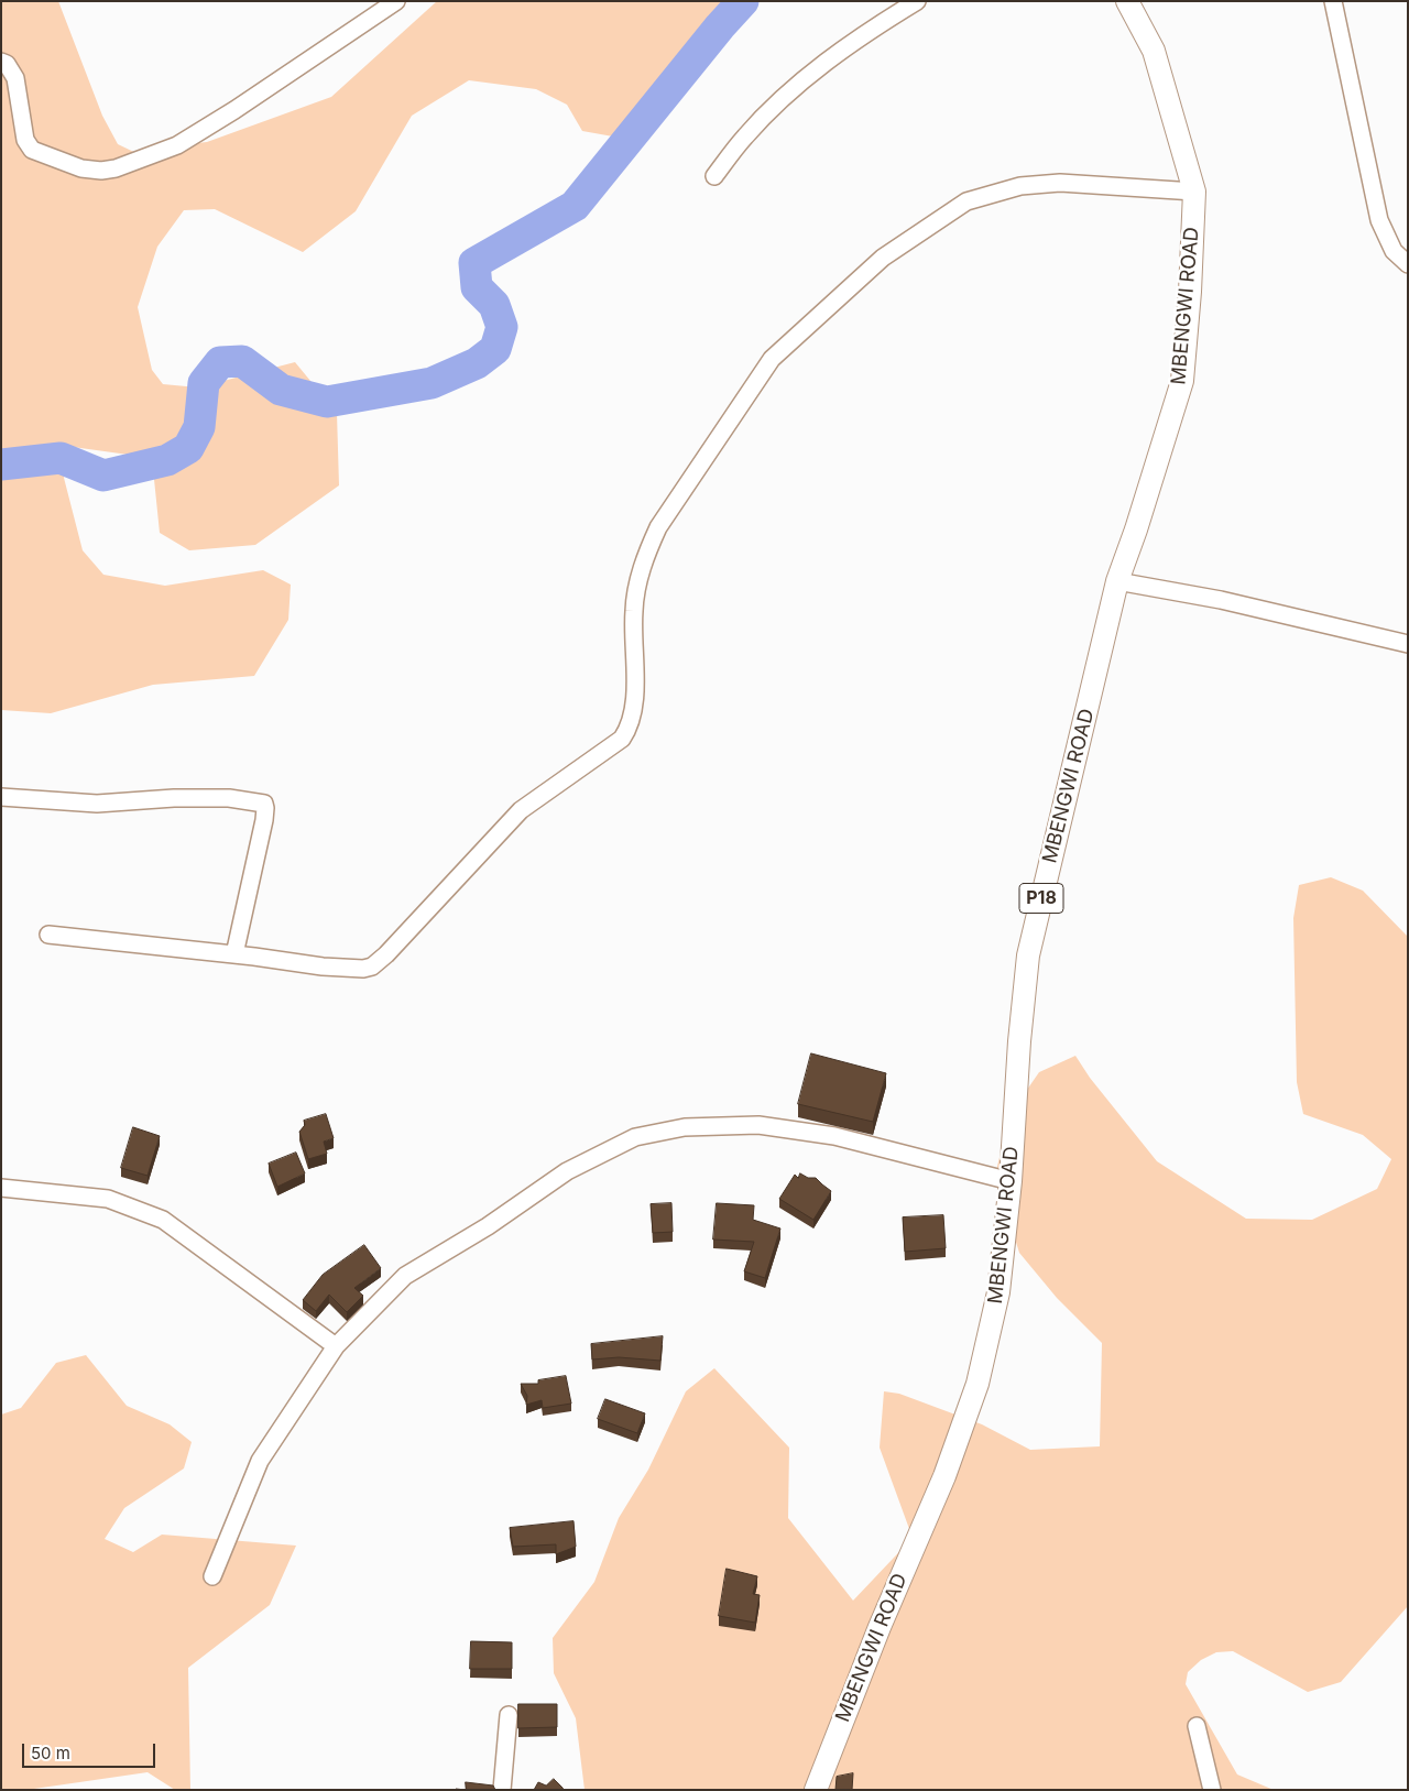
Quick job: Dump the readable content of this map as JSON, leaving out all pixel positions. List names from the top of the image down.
{
  "streets": {
    "main road": ["MBENGWI ROAD", "P18"]
  },
  "scale_bar": "50 m"
}
